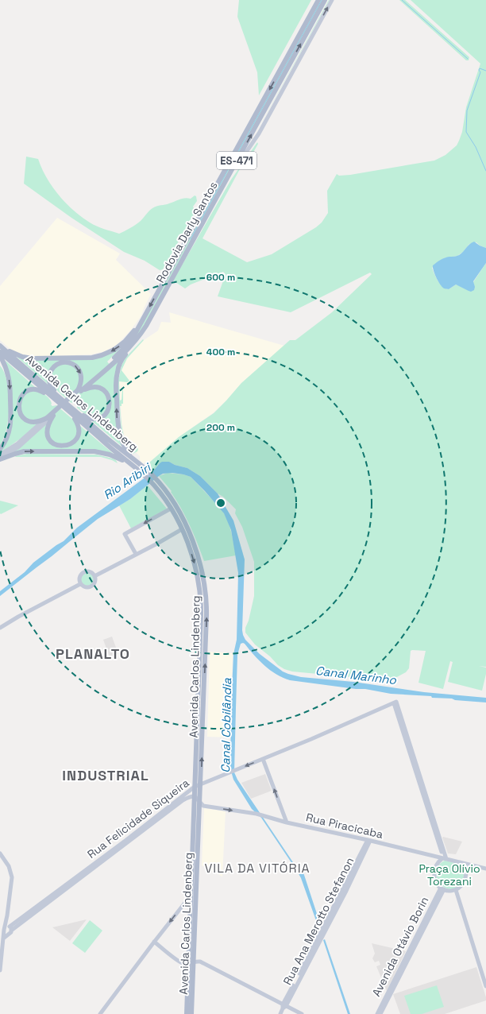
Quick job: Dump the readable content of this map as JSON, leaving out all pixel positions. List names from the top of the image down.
{
  "streets": {
    "main road": ["ES-471", "Rodovia Darly Santos", "Avenida Carlos Lindenberg"],
    "street": [
      "Rua Felicidade Siqueira",
      "Rua Piracicaba",
      "Rua Ana Merotto Stefanon",
      "Avenida Otávio Borin"
    ]
  },
  "crossings": [
    ["ES-471", "Rodovia Darly Santos"],
    ["Avenida Carlos Lindenberg", "Rua Felicidade Siqueira"],
    ["Avenida Carlos Lindenberg", "Rua Piracicaba"],
    ["Rua Felicidade Siqueira", "Rua Piracicaba"],
    ["Rua Felicidade Siqueira", "Avenida Otávio Borin"],
    ["Rua Piracicaba", "Rua Ana Merotto Stefanon"],
    ["Rua Piracicaba", "Avenida Otávio Borin"]
  ],
  "districts": ["PLANALTO", "INDUSTRIAL", "VILA DA VITÓRIA"],
  "water": ["Rio Aribiri", "Canal Marinho", "Canal Cobilândia"],
  "parks": ["Praça Olívio Torezani"],
  "rings": ["600 m", "400 m", "200 m"]
}
